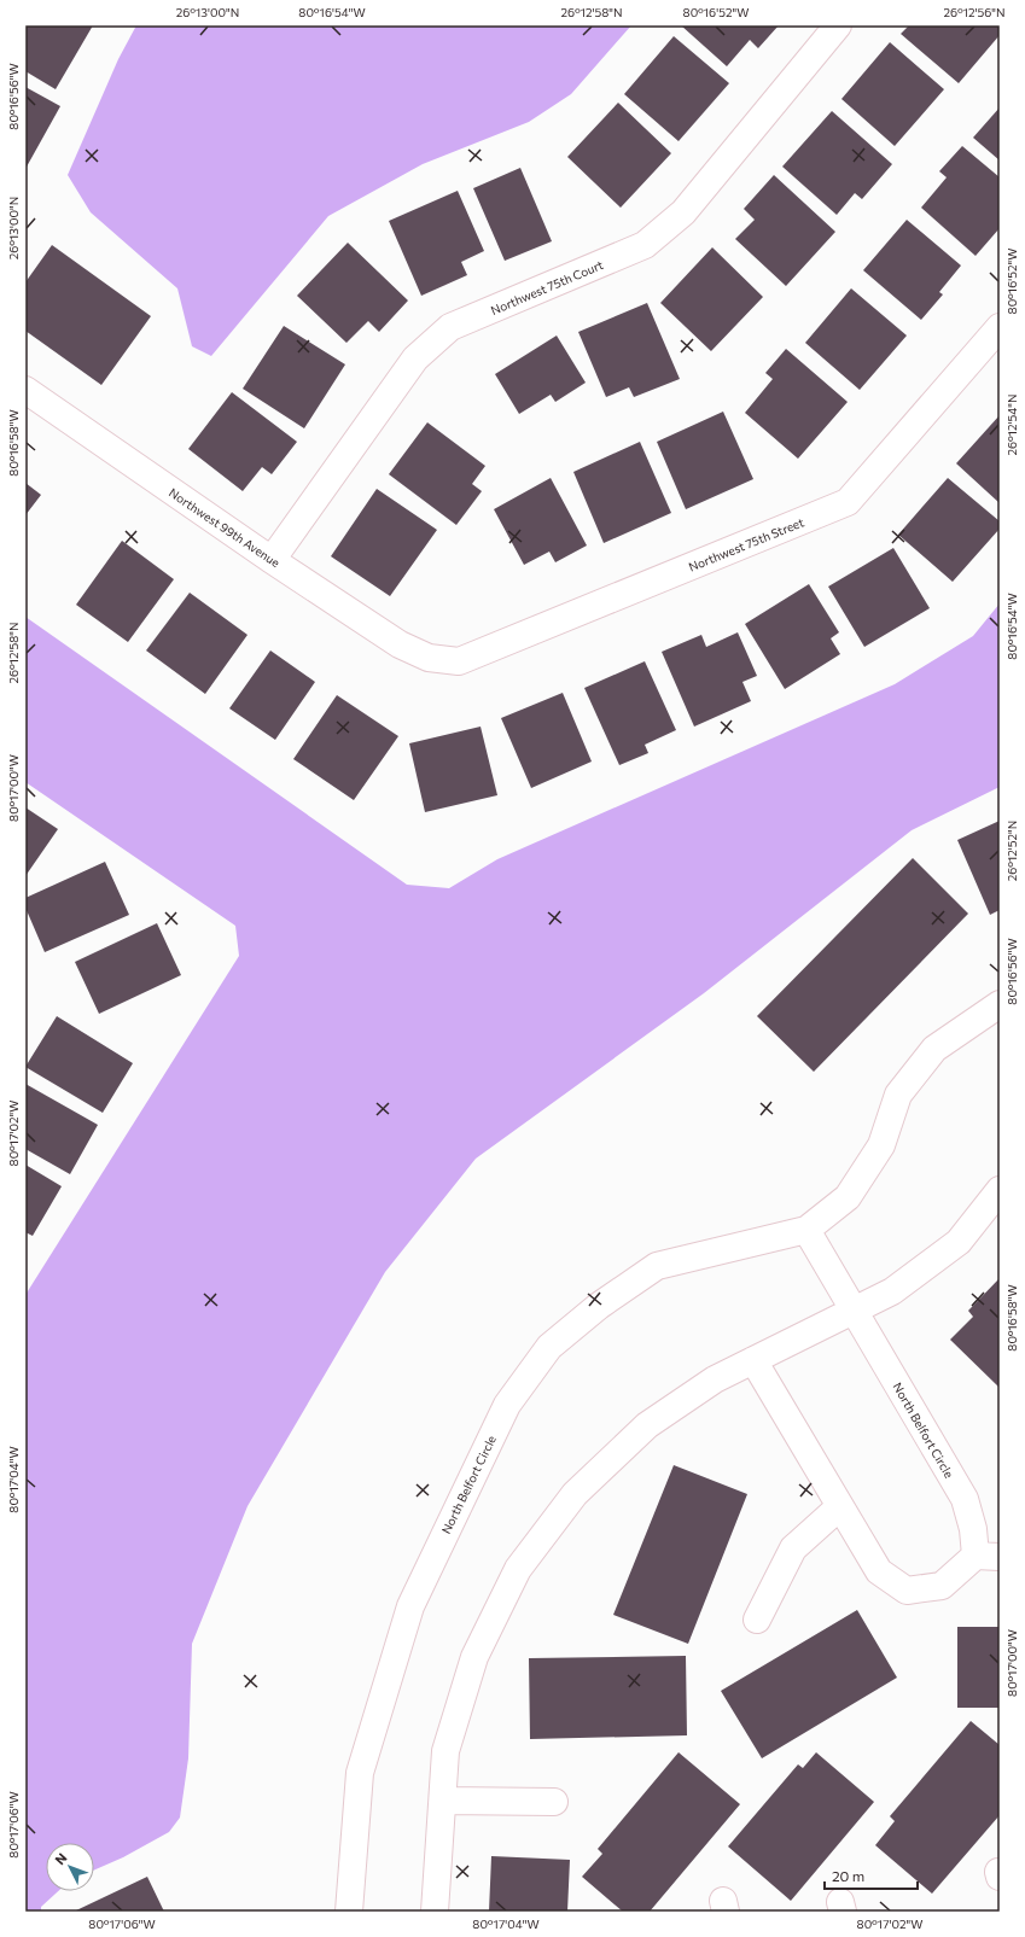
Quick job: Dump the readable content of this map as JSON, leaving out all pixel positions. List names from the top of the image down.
{
  "streets": {
    "street": [
      "Northwest 75th Court",
      "Northwest 99th Avenue",
      "Northwest 75th Street",
      "North Belfort Circle"
    ]
  },
  "crossings": [
    ["Northwest 75th Court", "Northwest 99th Avenue"],
    ["Northwest 99th Avenue", "Northwest 75th Street"]
  ],
  "scale_bar": "20 m",
  "north": "top left",
  "coordinates": [
    "26°13'00\"N",
    "80°16'54\"W",
    "26°12'58\"N",
    "80°16'52\"W",
    "26°12'56\"N",
    "80°16'56\"W",
    "26°12'54\"N",
    "80°16'58\"W",
    "80°17'00\"W",
    "26°12'52\"N",
    "80°17'02\"W",
    "80°17'04\"W",
    "80°17'06\"W"
  ]
}
